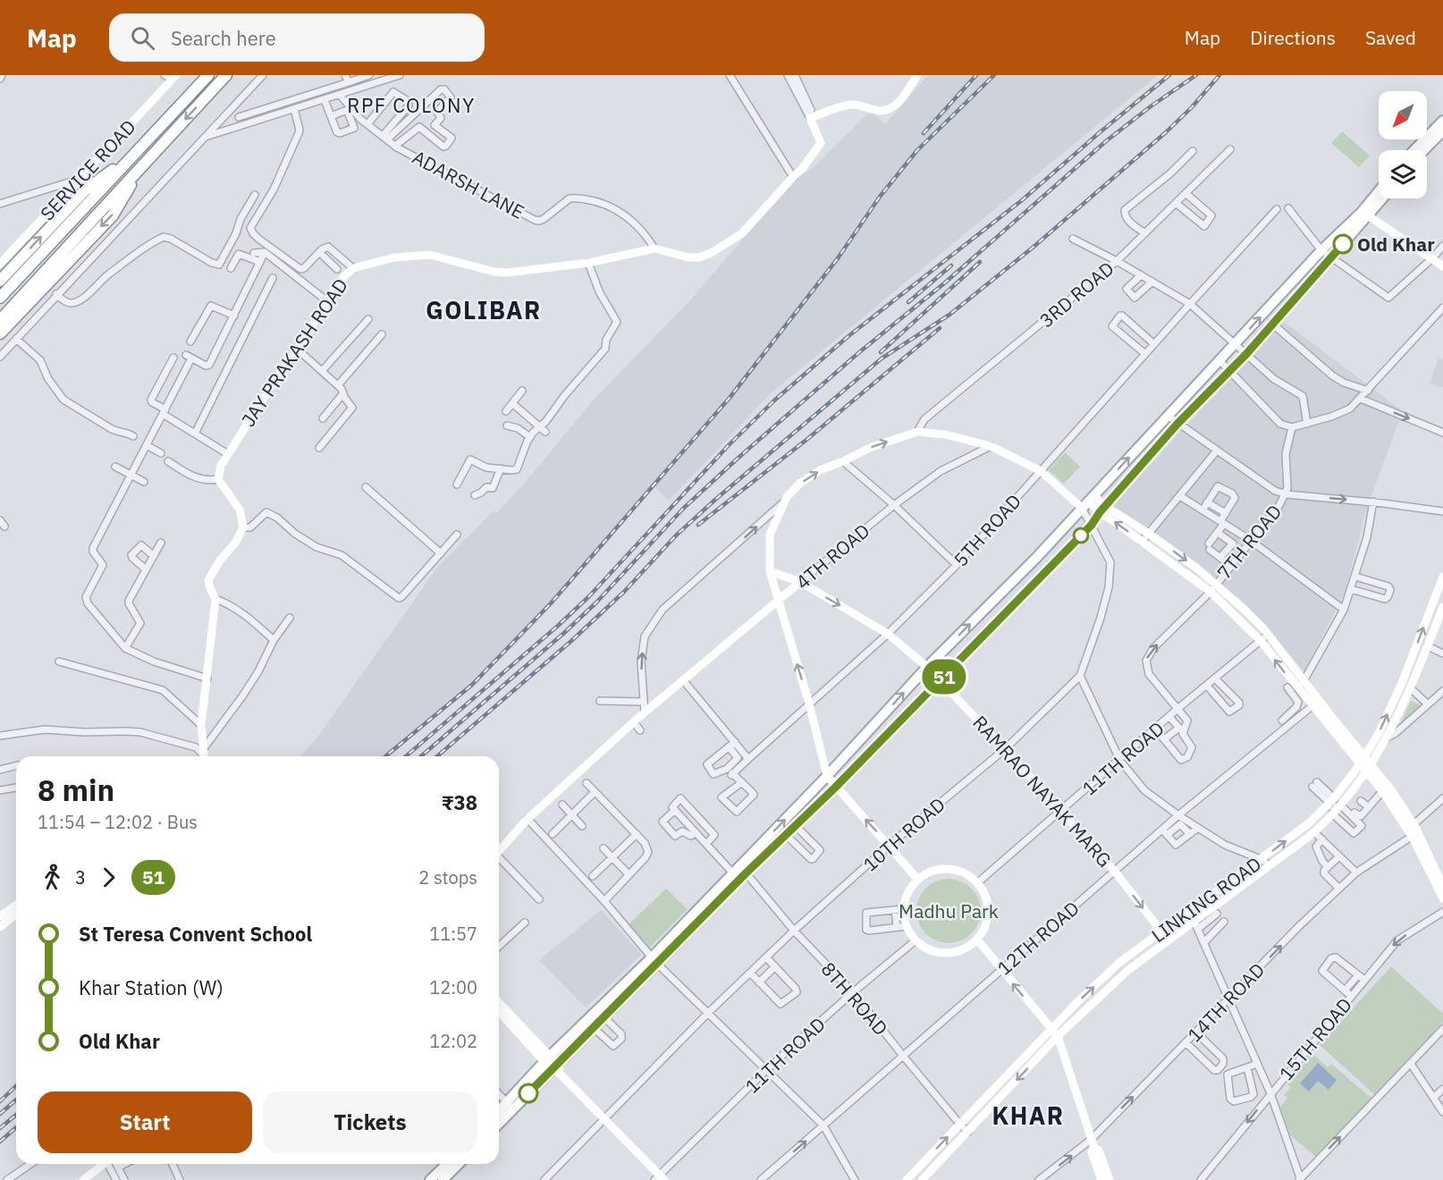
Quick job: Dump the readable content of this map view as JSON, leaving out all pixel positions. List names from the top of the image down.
{
  "streets": {
    "street": [
      "SERVICE ROAD",
      "ADARSH LANE",
      "3RD ROAD",
      "JAY PRAKASH ROAD",
      "5TH ROAD",
      "7TH ROAD",
      "4TH ROAD",
      "11TH ROAD",
      "RAMRAO NAYAK MARG",
      "10TH ROAD",
      "LINKING ROAD",
      "12TH ROAD",
      "8TH ROAD",
      "14TH ROAD",
      "15TH ROAD"
    ]
  },
  "crossings": [
    ["ADARSH LANE", "JAY PRAKASH ROAD"],
    ["5TH ROAD", "RAMRAO NAYAK MARG"],
    ["7TH ROAD", "11TH ROAD"],
    ["4TH ROAD", "RAMRAO NAYAK MARG"],
    ["11TH ROAD", "RAMRAO NAYAK MARG"],
    ["11TH ROAD", "8TH ROAD"],
    ["RAMRAO NAYAK MARG", "10TH ROAD"],
    ["RAMRAO NAYAK MARG", "LINKING ROAD"],
    ["RAMRAO NAYAK MARG", "12TH ROAD"],
    ["10TH ROAD", "8TH ROAD"],
    ["LINKING ROAD", "8TH ROAD"],
    ["12TH ROAD", "8TH ROAD"]
  ],
  "one_way": ["7TH ROAD", "14TH ROAD", "15TH ROAD"],
  "districts": ["RPF COLONY", "GOLIBAR", "KHAR"],
  "parks": ["Madhu Park"],
  "places": ["Old Khar"],
  "lines": ["bus line 51"],
  "north": "bottom left",
  "page": {
    "header": "Map",
    "search": "Search here",
    "nav": ["Map", "Directions", "Saved"],
    "on_map": "51",
    "heading": ["8 min", "11:54 – 12:02 · Bus", "₹38"],
    "legs": ["3", "51", "2 stops"],
    "list": [
      {
        "name": "St Teresa Convent School",
        "value": "11:57"
      },
      {
        "name": "Khar Station (W)",
        "value": "12:00"
      },
      {
        "name": "Old Khar",
        "value": "12:02"
      }
    ],
    "buttons": ["Start", "Tickets"]
  }
}
